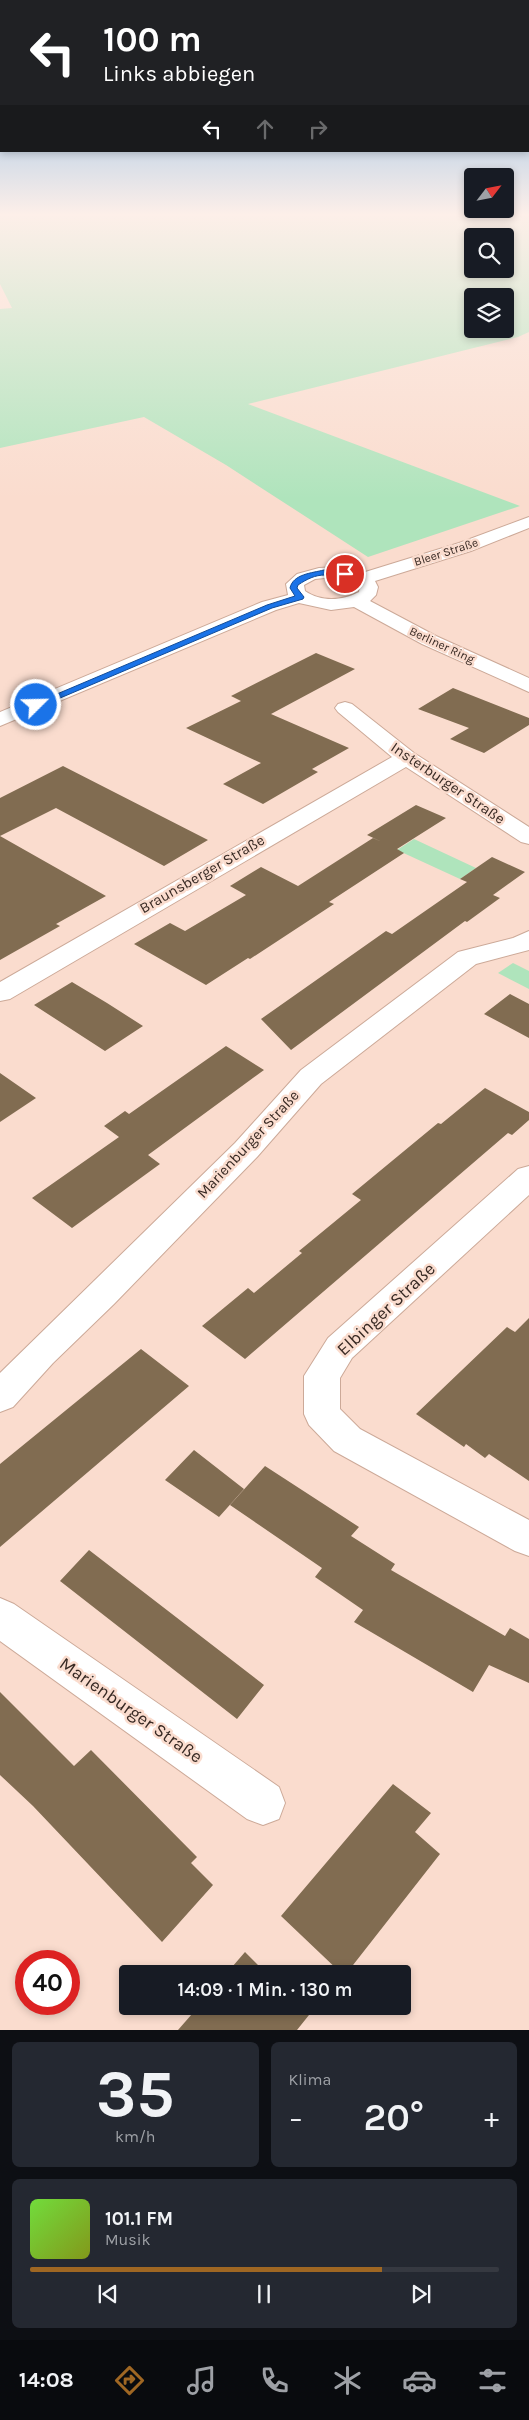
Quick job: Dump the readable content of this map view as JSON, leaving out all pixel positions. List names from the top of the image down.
{
  "streets": {
    "street": [
      "Bleer Straße",
      "Berliner Ring",
      "Insterburger Straße",
      "Braunsberger Straße",
      "Marienburger Straße",
      "Elbinger Straße"
    ]
  },
  "crossings": [
    ["Insterburger Straße", "Braunsberger Straße"]
  ],
  "north": "top right",
  "page": {
    "turn": ["100 m", "Links abbiegen"],
    "limit": "40",
    "trip": "14:09 · 1 Min. · 130 m",
    "tile": [
      ["35", "km/h"],
      "Klima"
    ],
    "heat": ["−", "20°", "+"],
    "song": ["101.1 FM", "Musik"],
    "tabs": "14:08"
  }
}
